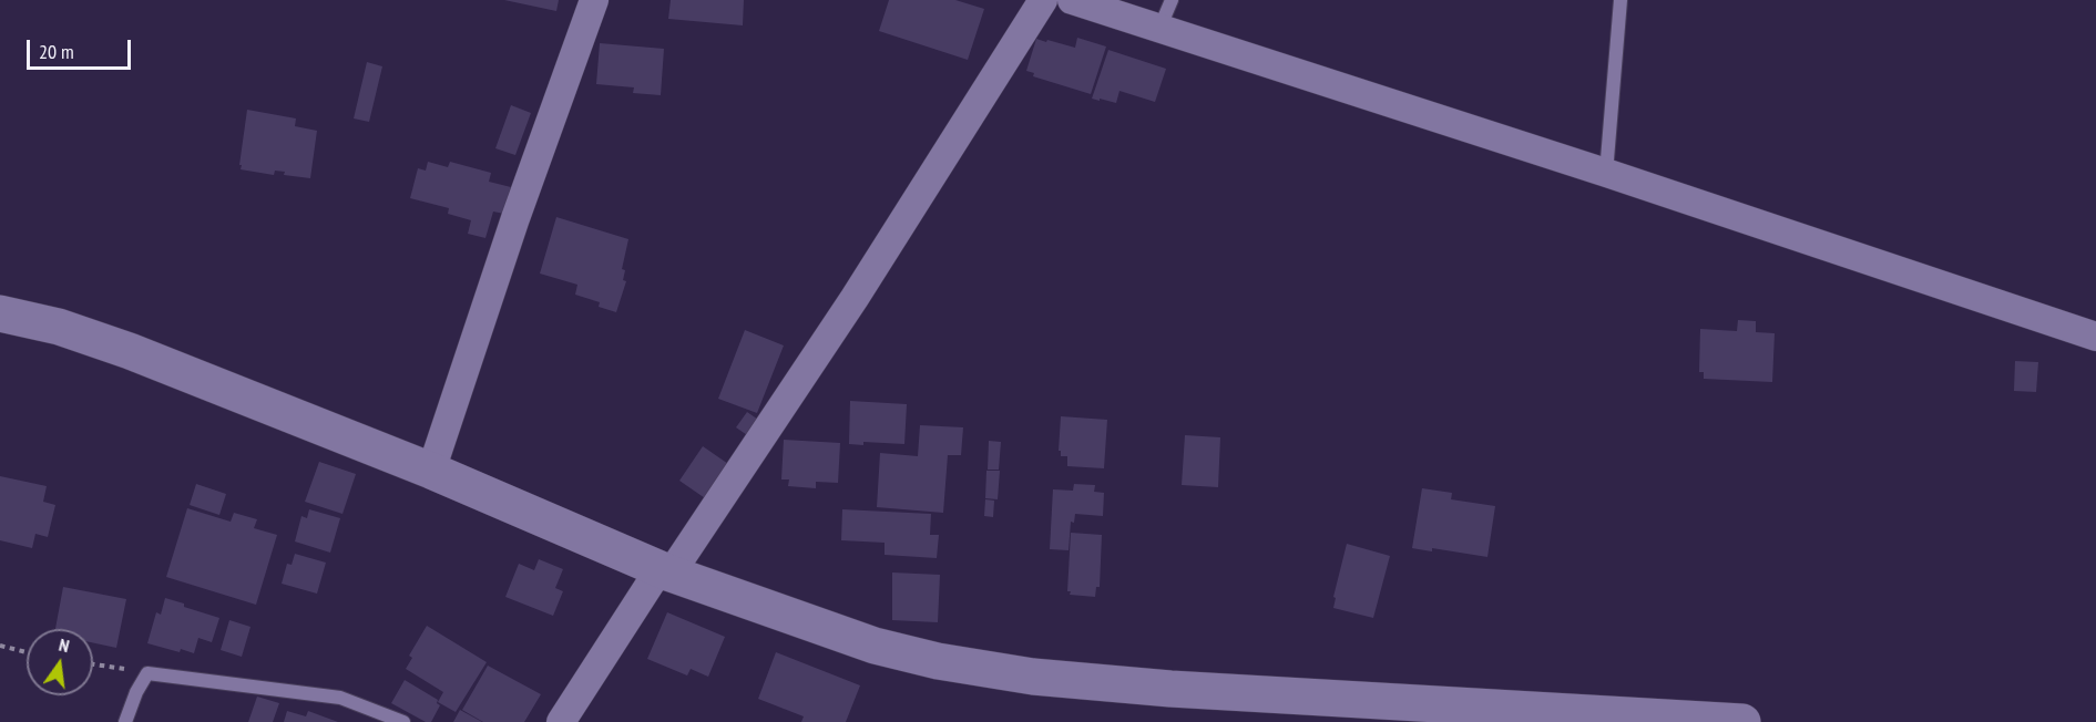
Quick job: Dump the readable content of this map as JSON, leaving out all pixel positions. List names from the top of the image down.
{
  "scale_bar": "20 m",
  "north": "top"
}
